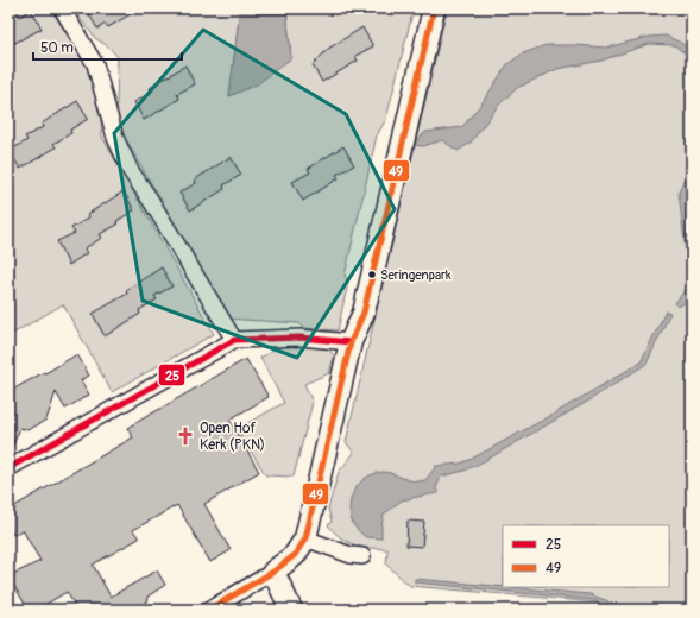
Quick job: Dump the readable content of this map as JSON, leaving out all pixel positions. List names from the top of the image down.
{
  "places": {
    "other": ["Seringenpark"],
    "church": ["Open Hof Kerk (PKN)"]
  },
  "lines": ["transit line 49", "transit line 25"],
  "legend": ["25", "49"],
  "scale_bar": "50 m"
}
